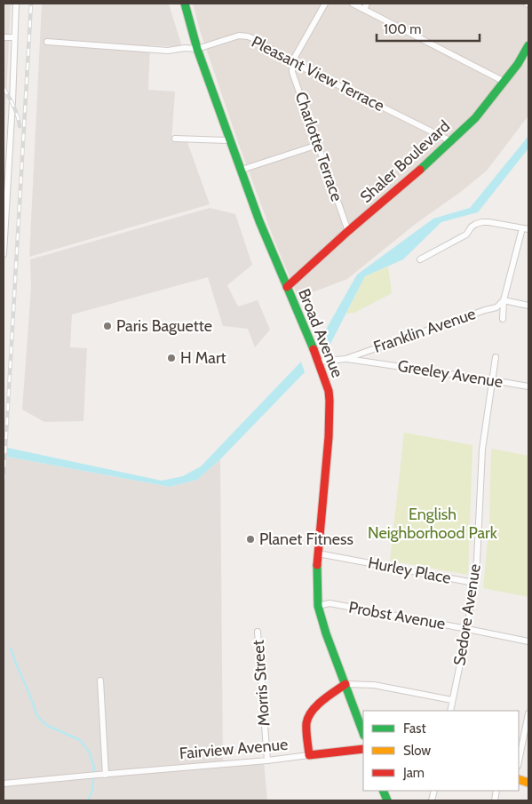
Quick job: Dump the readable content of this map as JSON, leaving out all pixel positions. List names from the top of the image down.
{
  "streets": {
    "main road": ["Shaler Boulevard", "Broad Avenue", "Fairview Avenue"],
    "street": [
      "Pleasant View Terrace",
      "Charlotte Terrace",
      "Franklin Avenue",
      "Greeley Avenue",
      "Hurley Place",
      "Sedore Avenue",
      "Probst Avenue",
      "Morris Street"
    ]
  },
  "crossings": [
    ["Pleasant View Terrace", "Charlotte Terrace"],
    ["Pleasant View Terrace", "Shaler Boulevard"],
    ["Pleasant View Terrace", "Broad Avenue"],
    ["Charlotte Terrace", "Shaler Boulevard"],
    ["Shaler Boulevard", "Broad Avenue"],
    ["Franklin Avenue", "Broad Avenue"],
    ["Franklin Avenue", "Greeley Avenue"],
    ["Broad Avenue", "Hurley Place"],
    ["Broad Avenue", "Probst Avenue"],
    ["Greeley Avenue", "Sedore Avenue"],
    ["Hurley Place", "Sedore Avenue"],
    ["Sedore Avenue", "Probst Avenue"],
    ["Morris Street", "Fairview Avenue"]
  ],
  "parks": ["English Neighborhood Park"],
  "places": ["Paris Baguette", "H Mart", "Planet Fitness"],
  "legend": ["Fast", "Slow", "Jam"],
  "scale_bar": "100 m"
}
